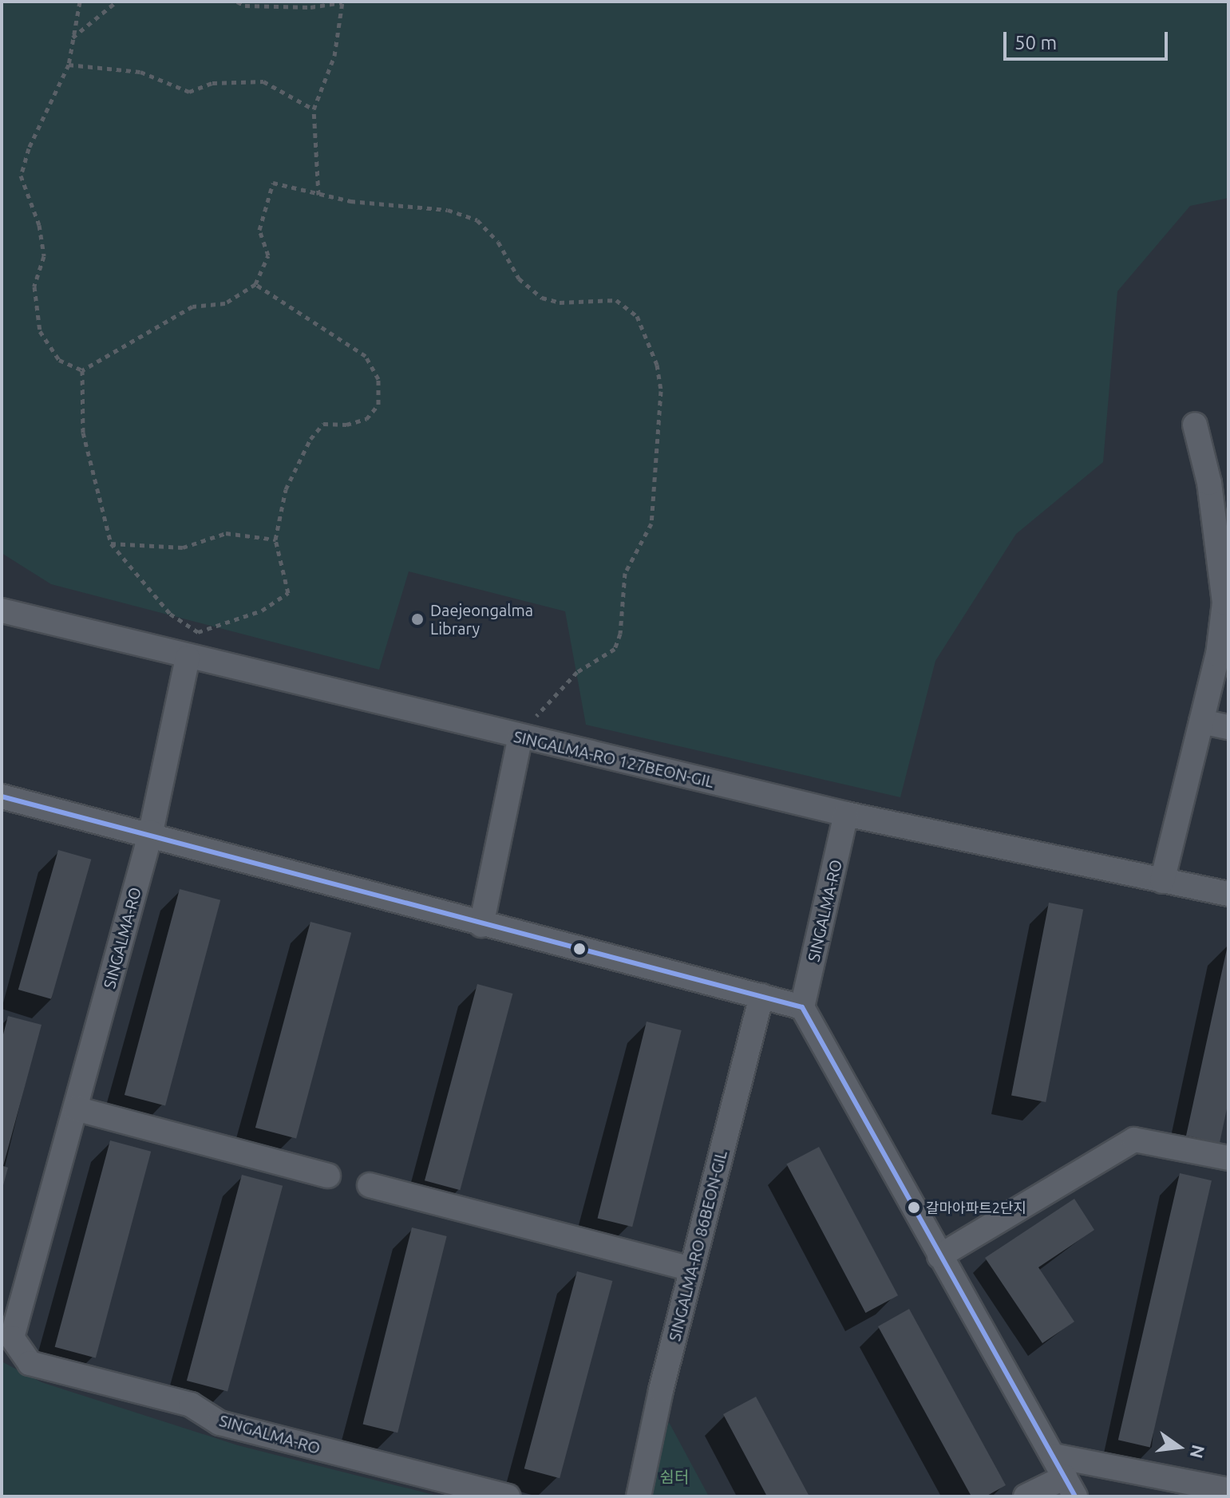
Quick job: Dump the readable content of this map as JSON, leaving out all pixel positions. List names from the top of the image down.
{
  "streets": {
    "street": ["SINGALMA-RO 127BEON-GIL", "SINGALMA-RO", "SINGALMA-RO 86BEON-GIL"]
  },
  "crossings": [
    ["SINGALMA-RO 127BEON-GIL", "SINGALMA-RO"]
  ],
  "parks": ["쉼터"],
  "places": ["Daejeongalma Library", "갈마아파트2단지"],
  "scale_bar": "50 m",
  "north": "right"
}
